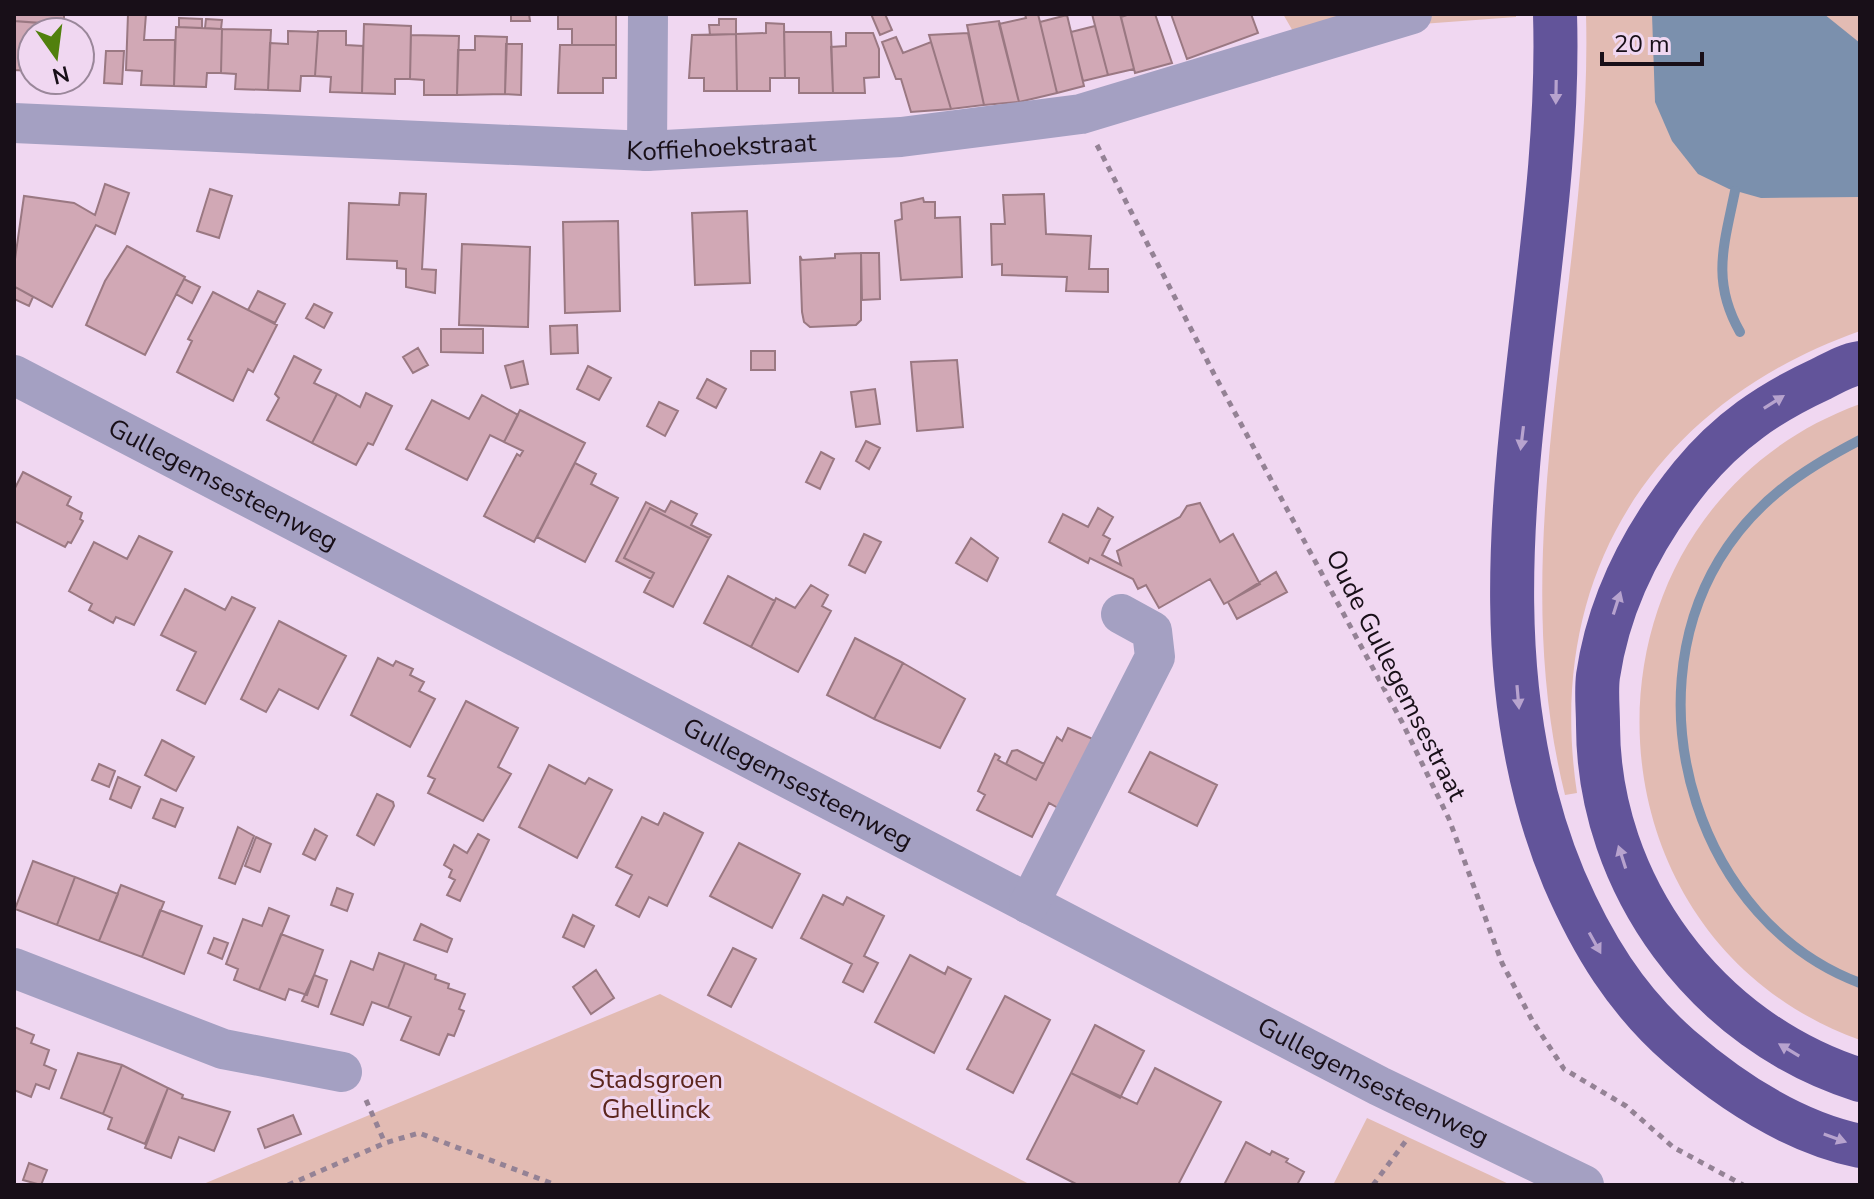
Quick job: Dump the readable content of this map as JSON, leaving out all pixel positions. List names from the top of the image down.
{
  "streets": {
    "street": ["Koffiehoekstraat", "Gullegemsesteenweg"],
    "path": ["Oude Gullegemsestraat"]
  },
  "crossings": [
    ["Koffiehoekstraat", "Oude Gullegemsestraat"]
  ],
  "parks": ["Stadsgroen Ghellinck"],
  "scale_bar": "20 m",
  "north": "bottom"
}
